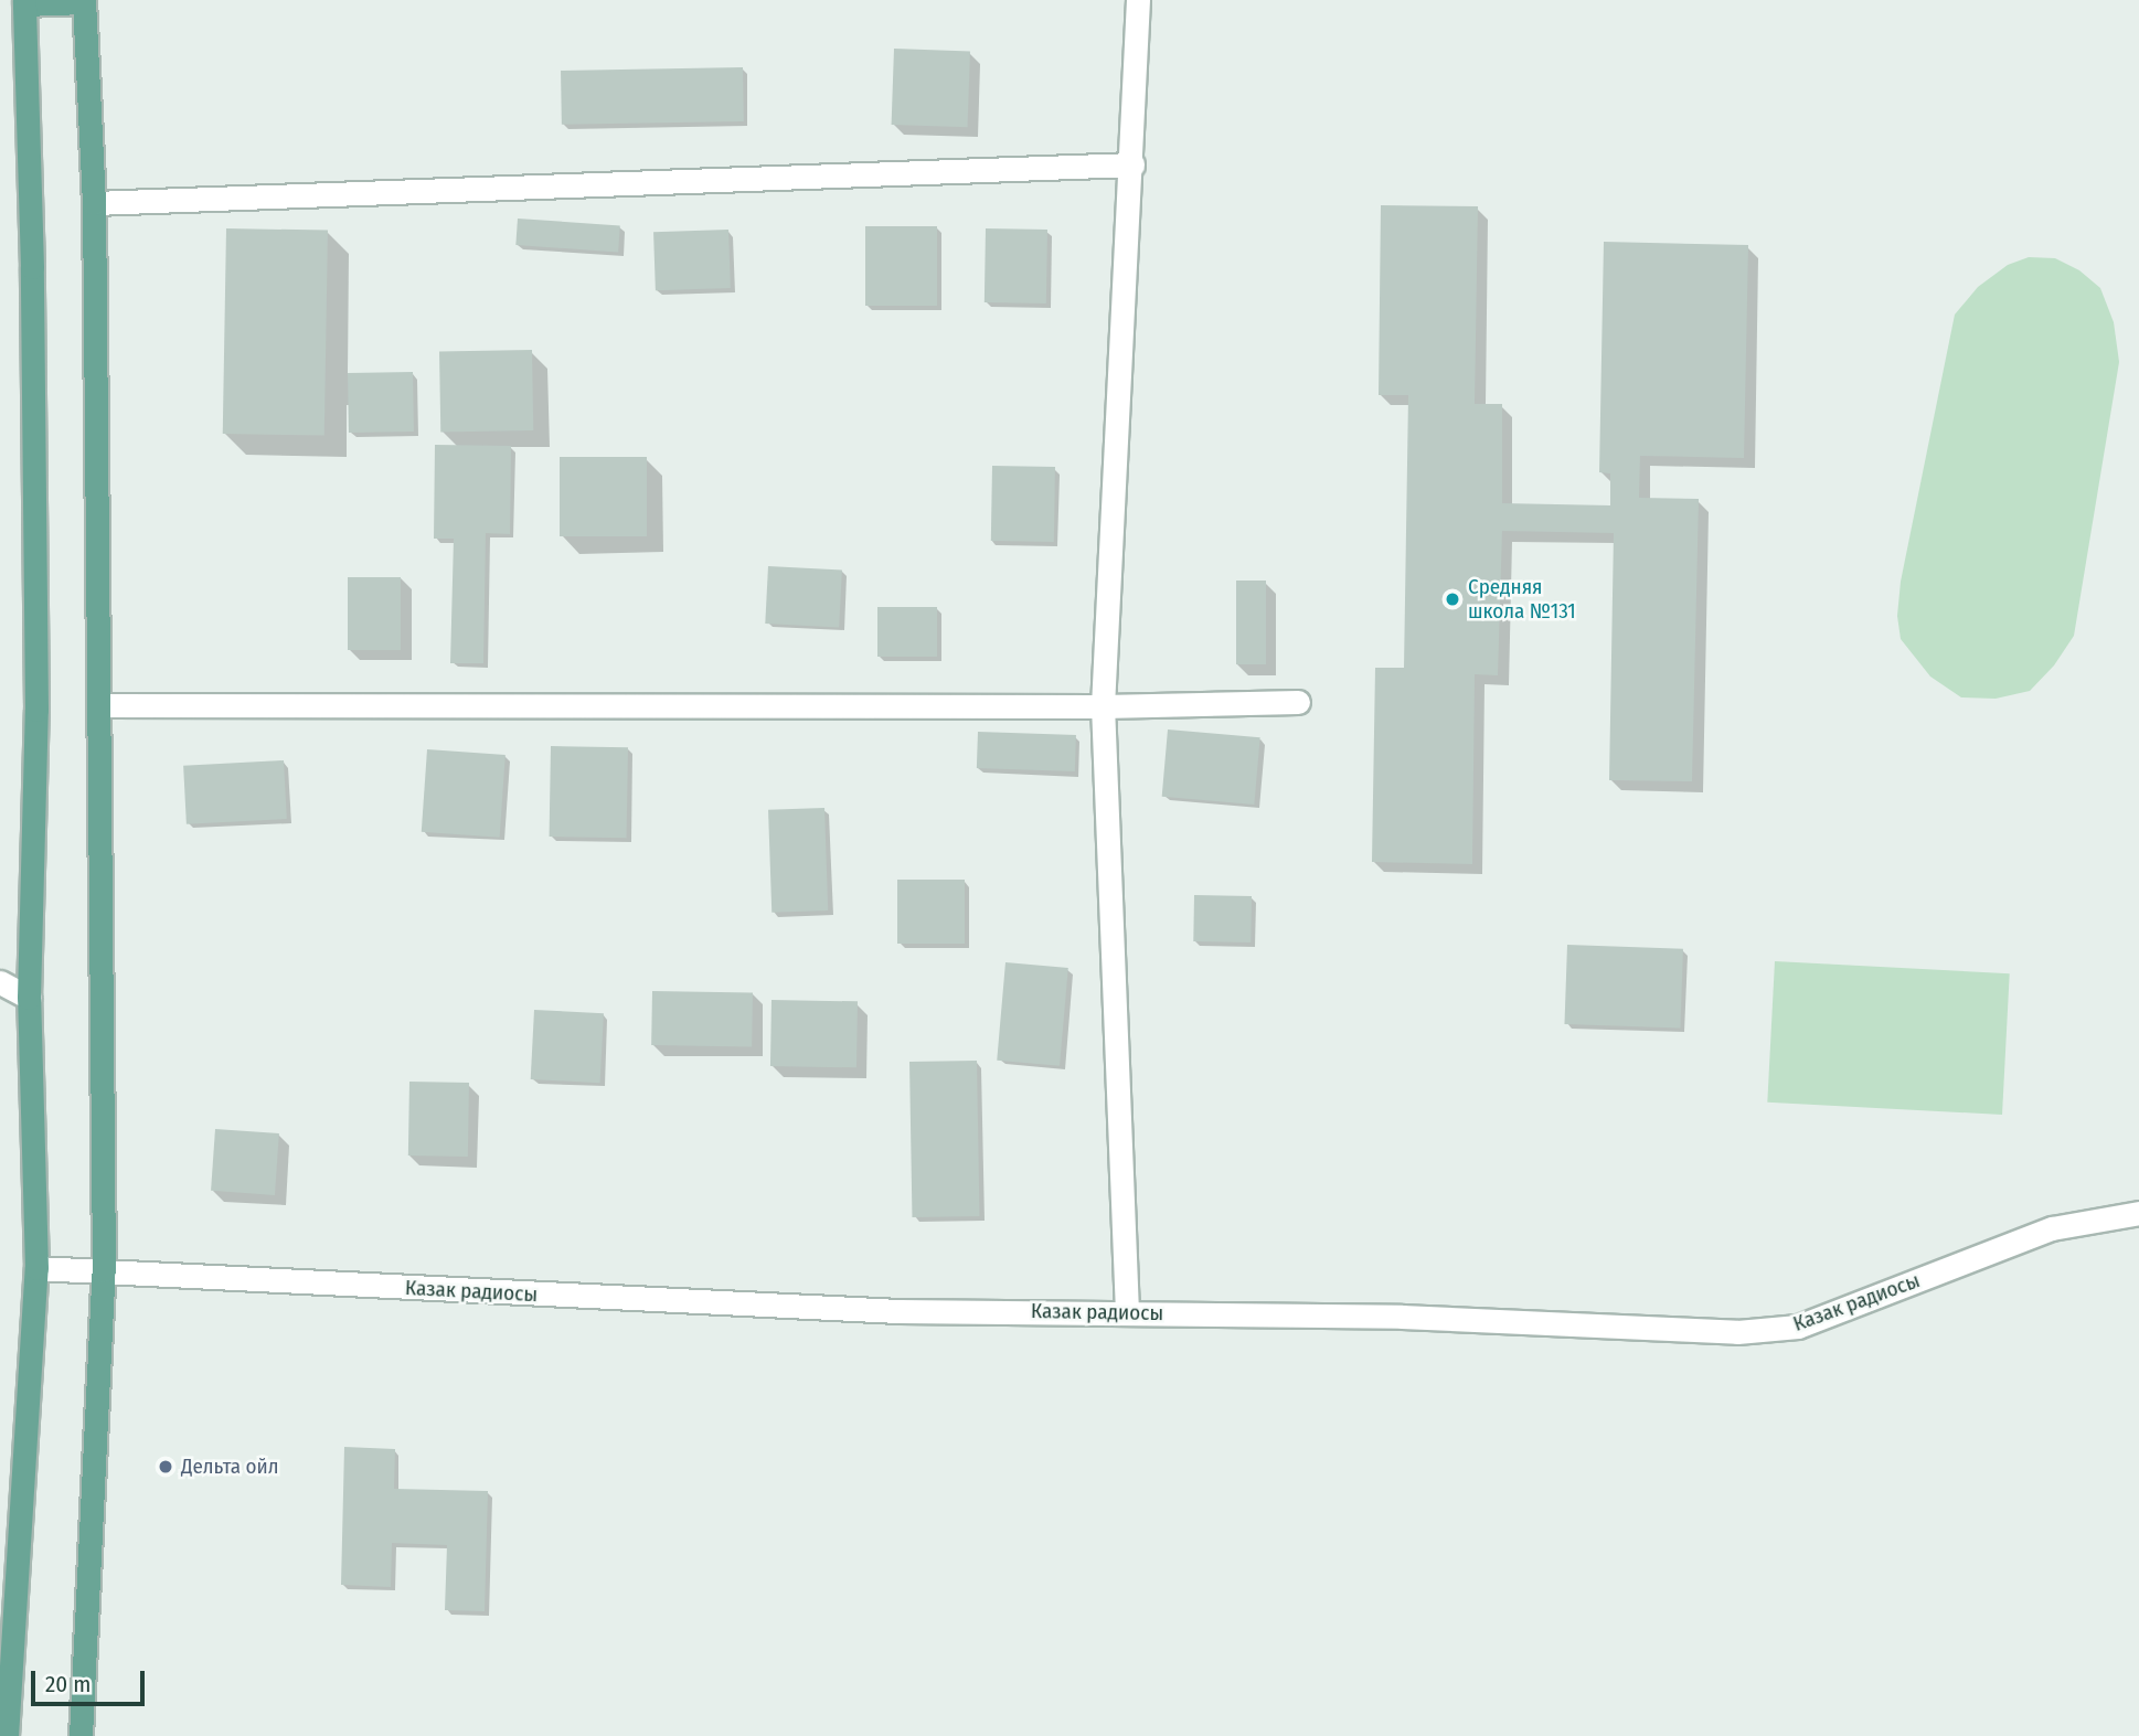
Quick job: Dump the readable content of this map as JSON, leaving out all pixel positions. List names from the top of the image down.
{
  "streets": {
    "street": ["Казак радиосы"]
  },
  "places": ["Средняя школа №131", "Дельта ойл"],
  "scale_bar": "20 m"
}
